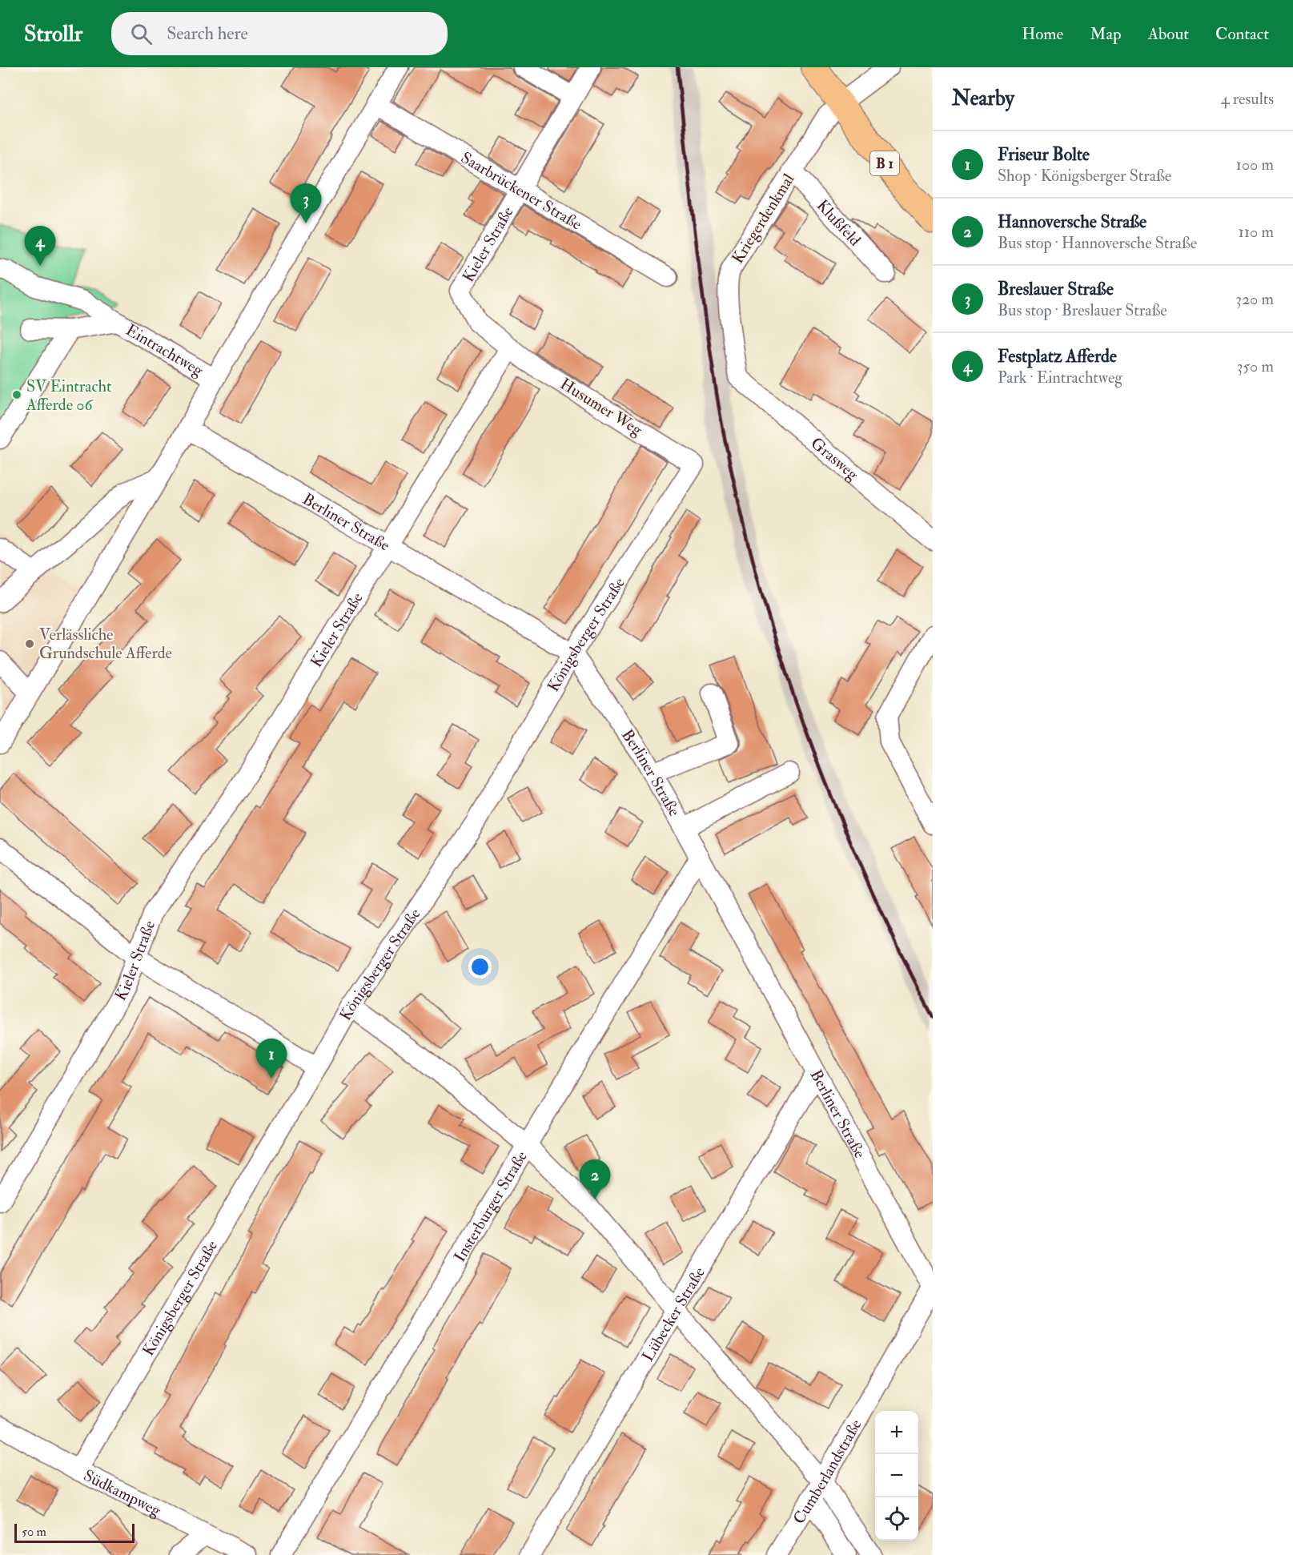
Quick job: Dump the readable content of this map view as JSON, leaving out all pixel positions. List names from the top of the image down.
{
  "streets": {
    "main road": ["B 1"],
    "street": [
      "Saarbrückener Straße",
      "Kriegerdenkmal",
      "Klußfeld",
      "Kieler Straße",
      "Eintrachtweg",
      "Husumer Weg",
      "Grasweg",
      "Berliner Straße",
      "Königsberger Straße",
      "Insterburger Straße",
      "Lübecker Straße",
      "Cumberlandstraße",
      "Südkampweg"
    ]
  },
  "crossings": [
    ["B 1", "Kriegerdenkmal"],
    ["Saarbrückener Straße", "Kieler Straße"],
    ["Kriegerdenkmal", "Klußfeld"],
    ["Kriegerdenkmal", "Grasweg"],
    ["Kieler Straße", "Husumer Weg"],
    ["Kieler Straße", "Berliner Straße"],
    ["Husumer Weg", "Königsberger Straße"],
    ["Berliner Straße", "Königsberger Straße"],
    ["Berliner Straße", "Insterburger Straße"],
    ["Berliner Straße", "Lübecker Straße"],
    ["Berliner Straße", "Cumberlandstraße"],
    ["Königsberger Straße", "Südkampweg"]
  ],
  "places": ["SV Eintracht Afferde 06", "Verlässliche Grundschule Afferde"],
  "scale_bar": "50 m",
  "page": {
    "header": "Strollr",
    "search": "Search here",
    "nav": [
      "Home",
      "Map",
      "About",
      "Contact"
    ],
    "heading": ["Nearby", "4 results"],
    "list": [
      {
        "mark": "1",
        "name": "Friseur Bolte",
        "note": "Shop · Königsberger Straße",
        "value": "100 m"
      },
      {
        "mark": "2",
        "name": "Hannoversche Straße",
        "note": "Bus stop · Hannoversche Straße",
        "value": "110 m"
      },
      {
        "mark": "3",
        "name": "Breslauer Straße",
        "note": "Bus stop · Breslauer Straße",
        "value": "320 m"
      },
      {
        "mark": "4",
        "name": "Festplatz Afferde",
        "note": "Park · Eintrachtweg",
        "value": "350 m"
      }
    ],
    "pins": [
      "3",
      "4",
      "1",
      "2"
    ],
    "map_buttons": ["+", "−"],
    "scale": "50 m"
  }
}
